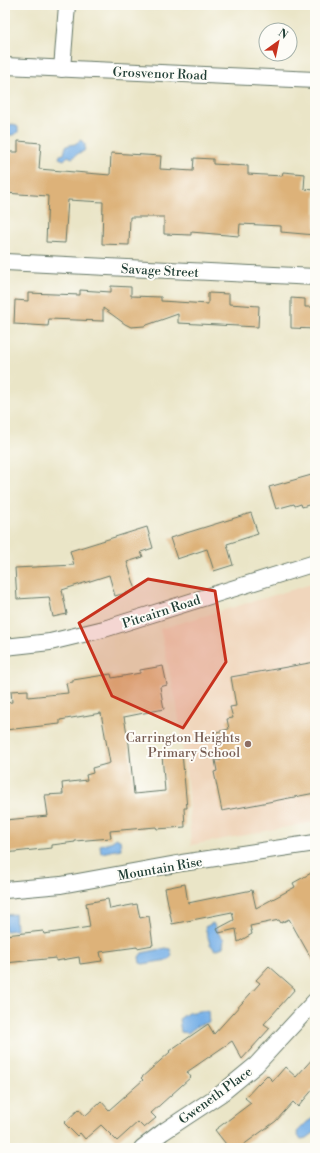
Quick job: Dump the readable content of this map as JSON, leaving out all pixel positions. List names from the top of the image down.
{
  "streets": {
    "street": [
      "Grosvenor Road",
      "Savage Street",
      "Pitcairn Road",
      "Mountain Rise",
      "Gweneth Place"
    ]
  },
  "places": ["Carrington Heights Primary School"],
  "north": "top right"
}
